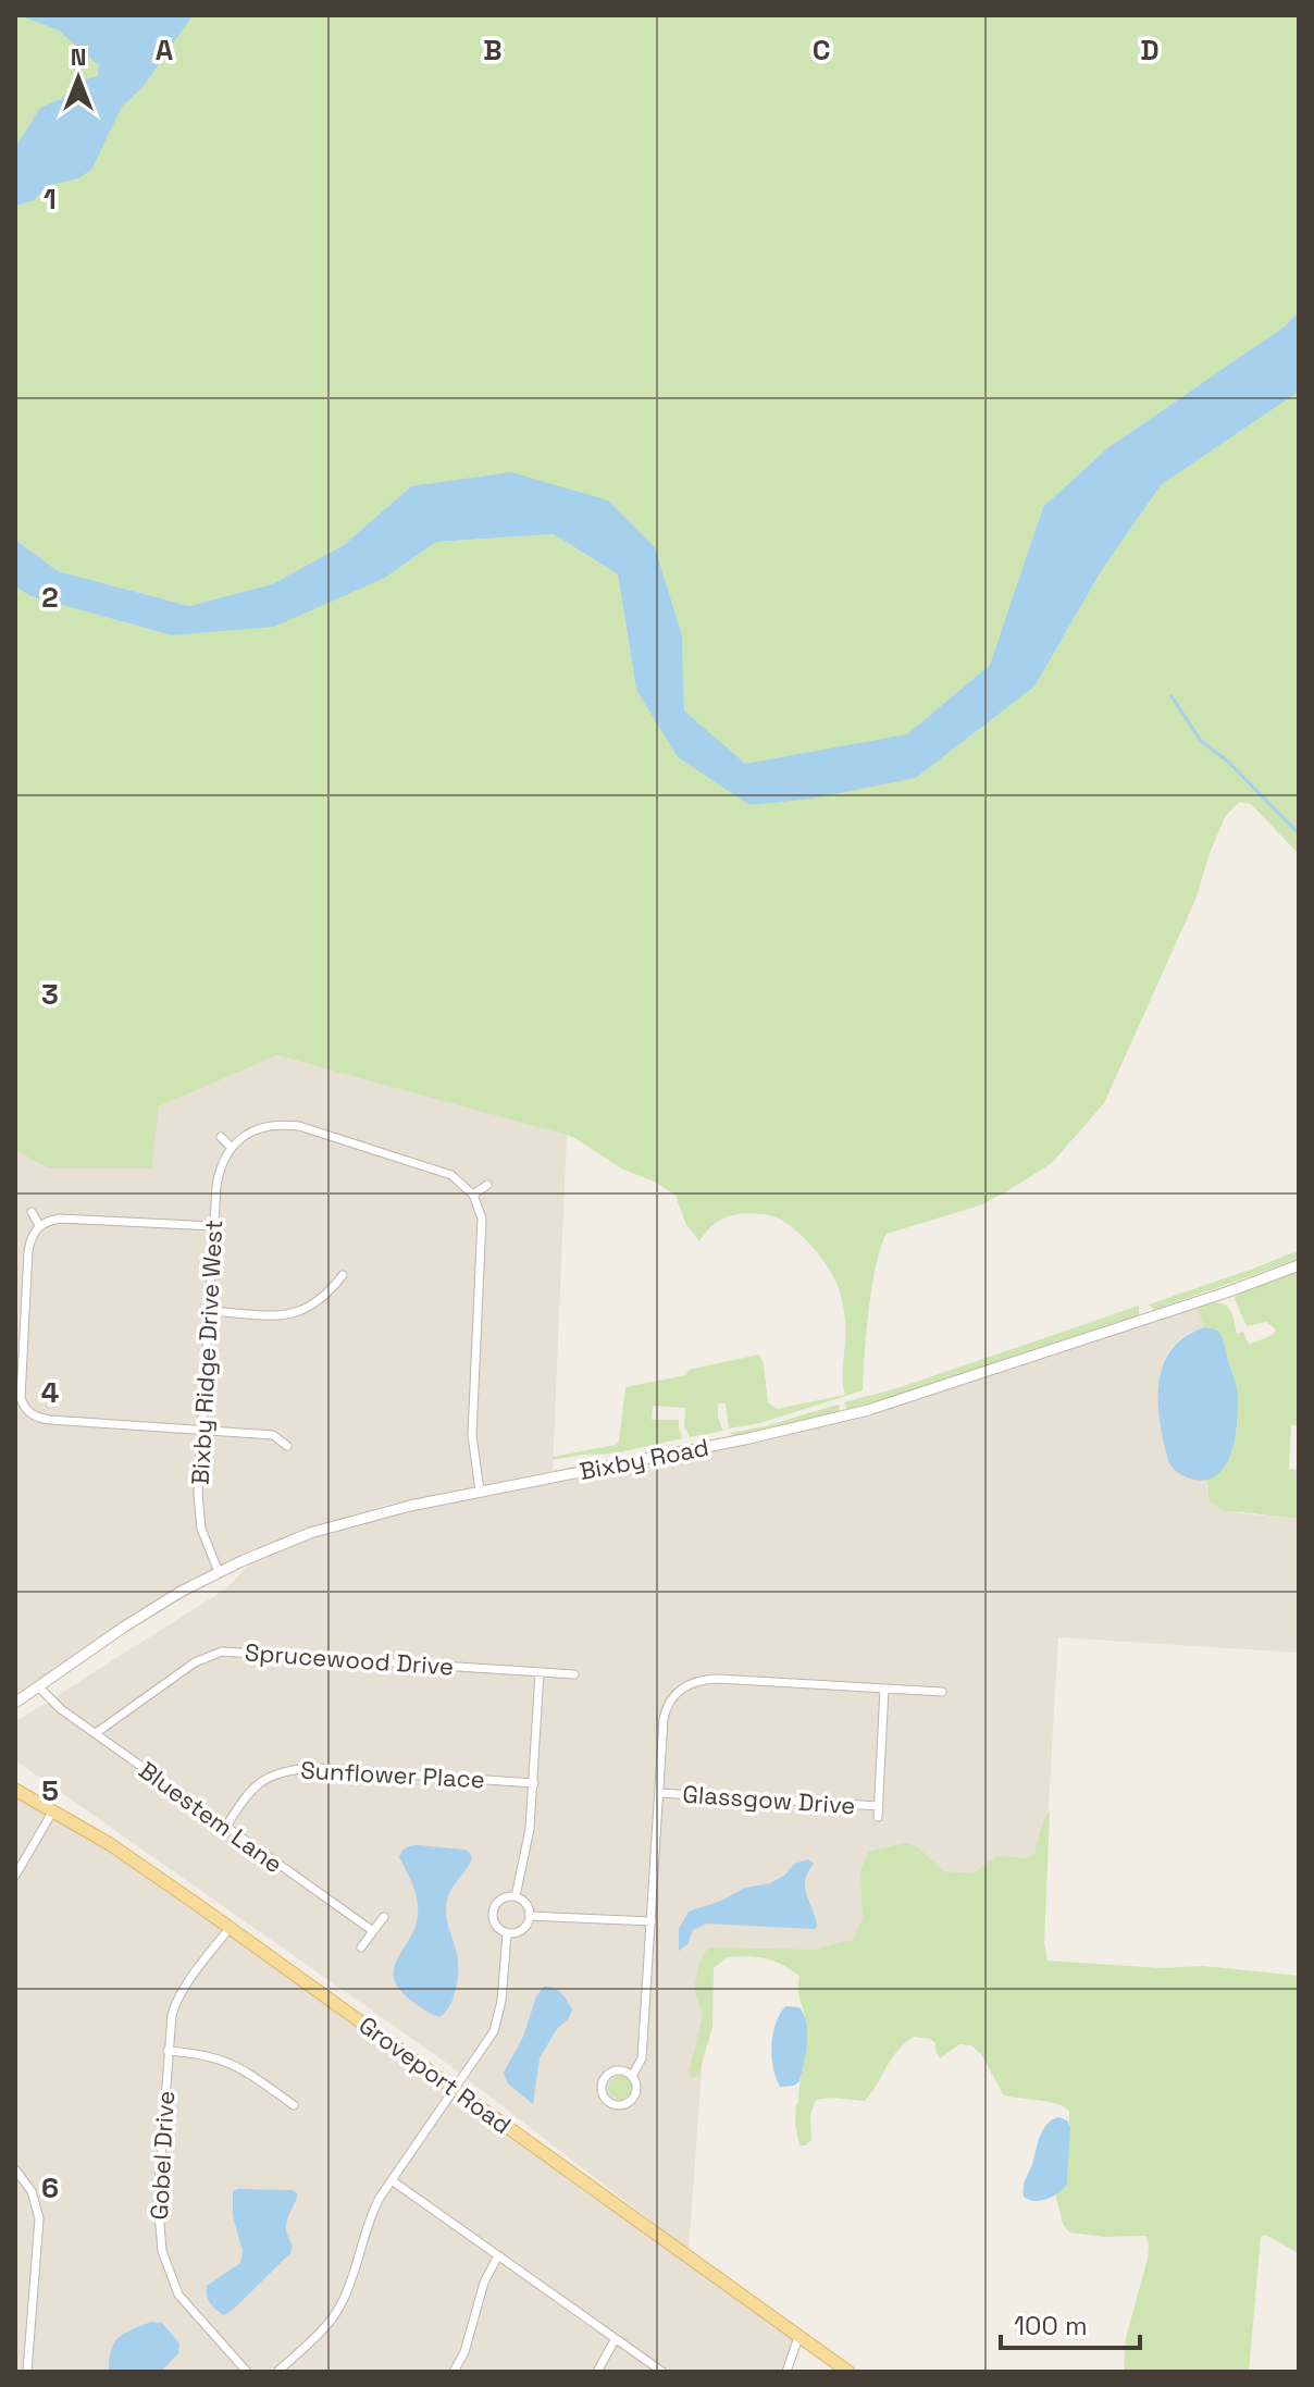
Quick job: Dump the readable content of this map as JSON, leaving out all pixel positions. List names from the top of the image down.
{
  "streets": {
    "main road": ["Groveport Road"],
    "street": [
      "Bixby Ridge Drive West",
      "Bixby Road",
      "Sprucewood Drive",
      "Sunflower Place",
      "Glassgow Drive",
      "Bluestem Lane",
      "Gobel Drive"
    ]
  },
  "crossings": [
    ["Bixby Ridge Drive West", "Bixby Road"],
    ["Bixby Road", "Bluestem Lane"],
    ["Sprucewood Drive", "Bluestem Lane"],
    ["Sunflower Place", "Bluestem Lane"],
    ["Groveport Road", "Gobel Drive"]
  ],
  "scale_bar": "100 m",
  "north": "top",
  "grid": {
    "columns": [
      "A",
      "B",
      "C",
      "D"
    ],
    "rows": [
      "1",
      "2",
      "3",
      "4",
      "5",
      "6"
    ]
  }
}
